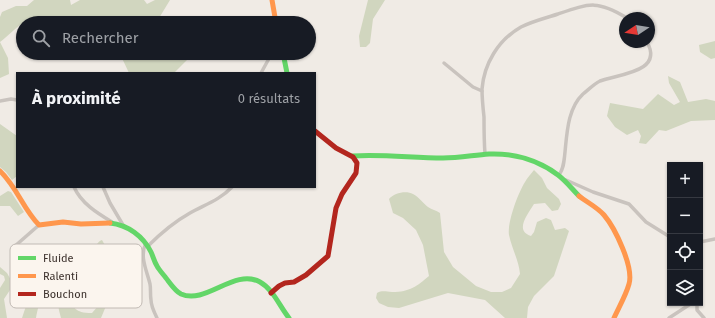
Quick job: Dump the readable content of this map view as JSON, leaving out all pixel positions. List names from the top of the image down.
{
  "legend": ["Fluide", "Ralenti", "Bouchon"],
  "north": "left",
  "page": {
    "search": "Rechercher",
    "heading": ["À proximité", "0 résultats"],
    "map_buttons": ["+", "−"]
  }
}
